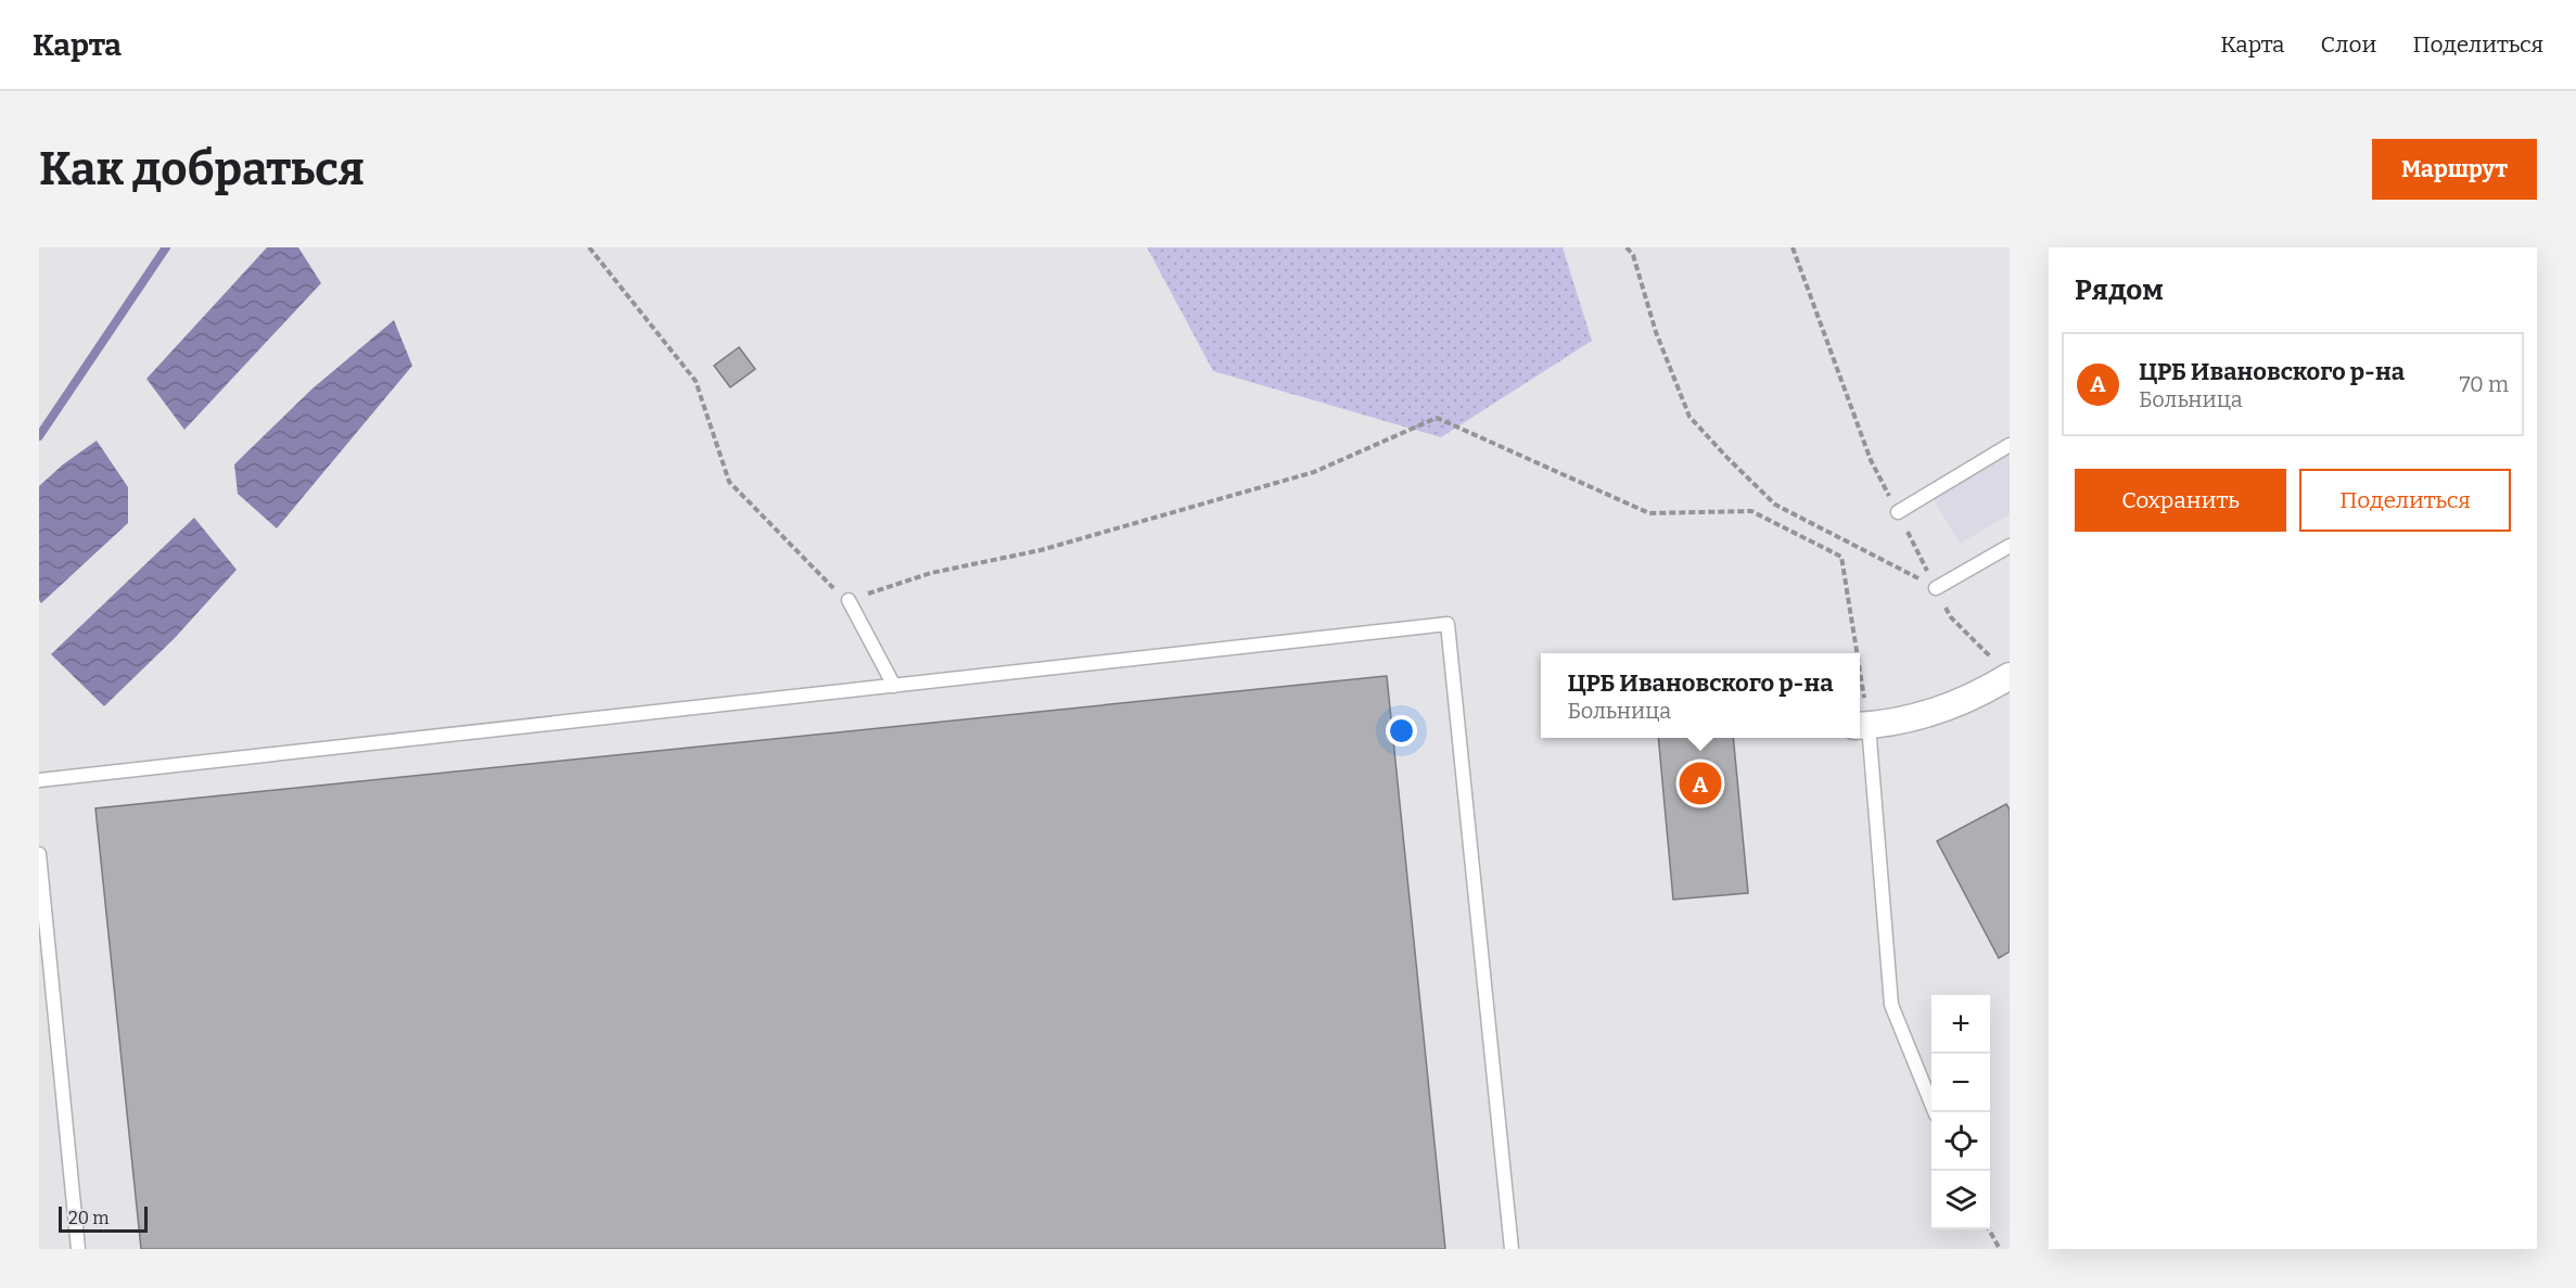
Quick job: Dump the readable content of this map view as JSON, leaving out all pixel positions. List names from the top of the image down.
{
  "scale_bar": "20 m",
  "page": {
    "header": "Карта",
    "nav": ["Карта", "Слои", "Поделиться"],
    "buttons": [
      "Маршрут",
      ["Сохранить", "Поделиться"]
    ],
    "title": "Как добраться",
    "heading": "Рядом",
    "list": [
      {
        "mark": "A",
        "name": "ЦРБ Ивановского р-на",
        "note": "Больница",
        "value": "70 m"
      }
    ],
    "popup": ["ЦРБ Ивановского р-на", "Больница"],
    "pins": "A",
    "map_buttons": ["+", "−"],
    "scale": "20 m"
  }
}
